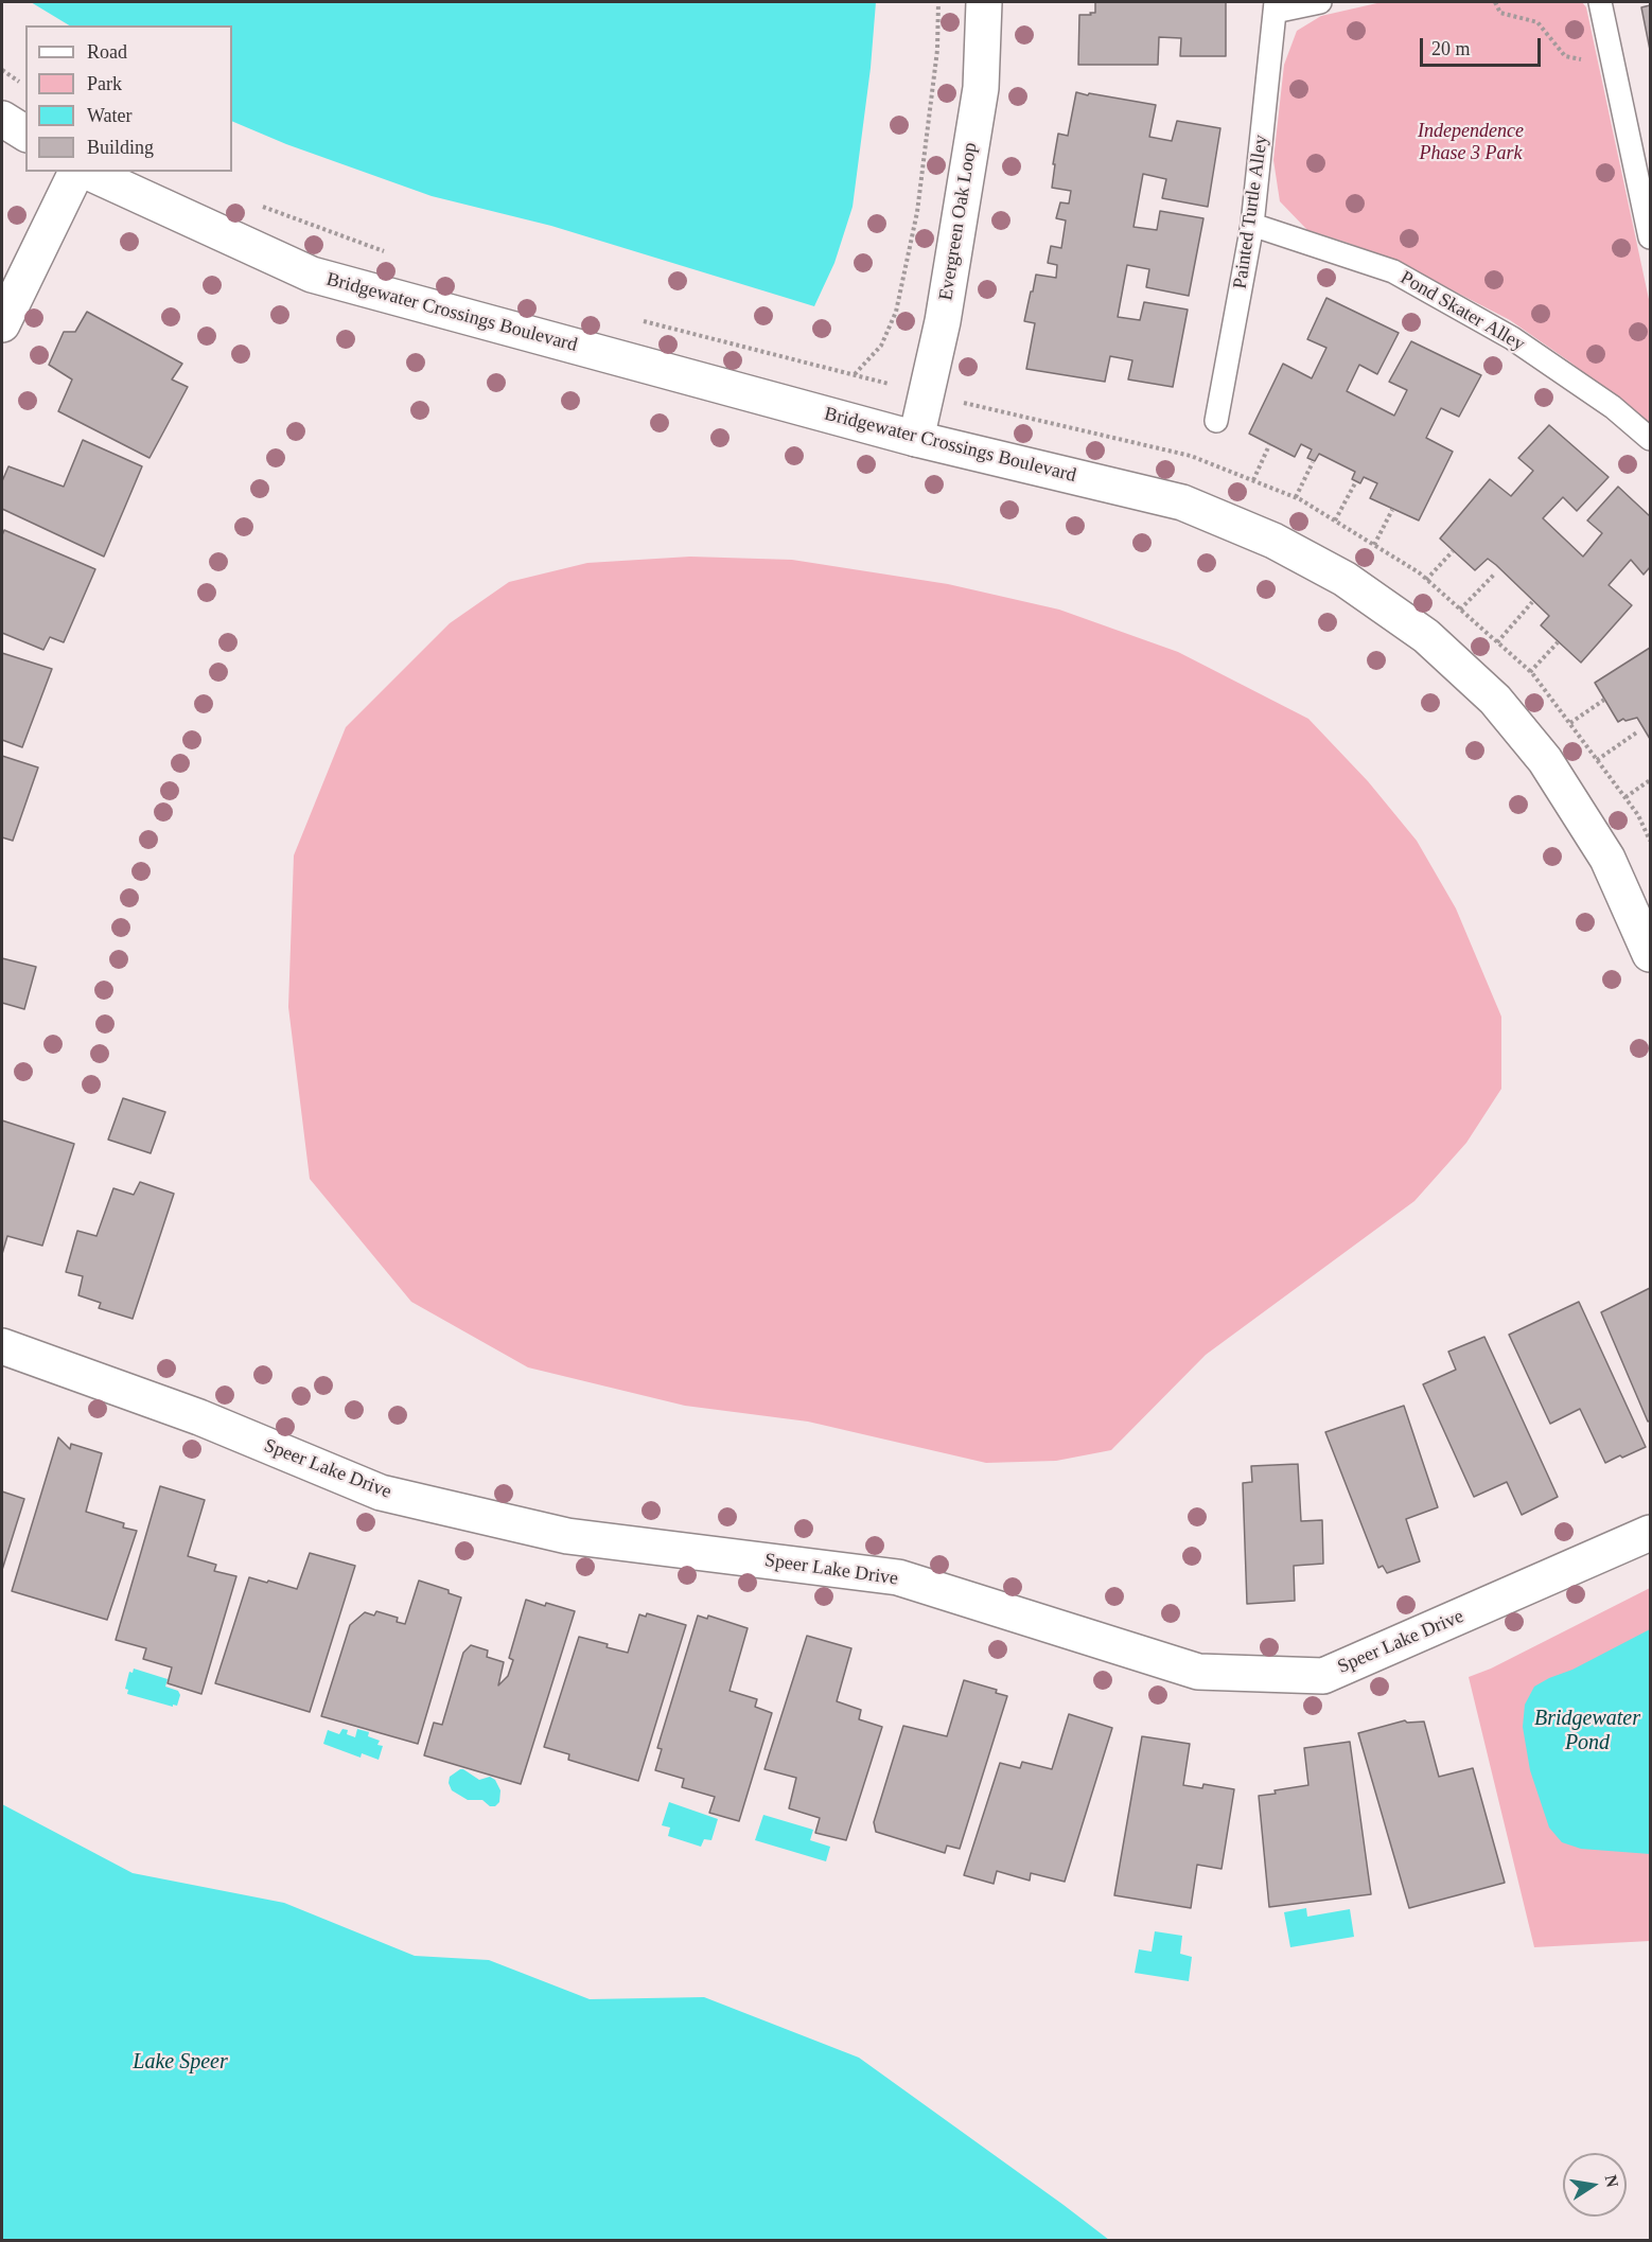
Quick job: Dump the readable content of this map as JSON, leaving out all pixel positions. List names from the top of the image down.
{
  "streets": {
    "street": ["Evergreen Oak Loop", "Bridgewater Crossings Boulevard", "Speer Lake Drive"],
    "lane": ["Painted Turtle Alley", "Pond Skater Alley"]
  },
  "crossings": [
    ["Painted Turtle Alley", "Pond Skater Alley"],
    ["Evergreen Oak Loop", "Bridgewater Crossings Boulevard"]
  ],
  "water": ["Bridgewater Pond", "Lake Speer"],
  "parks": ["Independence Phase 3 Park"],
  "legend": [
    "Road",
    "Park",
    "Water",
    "Building"
  ],
  "scale_bar": "20 m",
  "north": "right"
}
